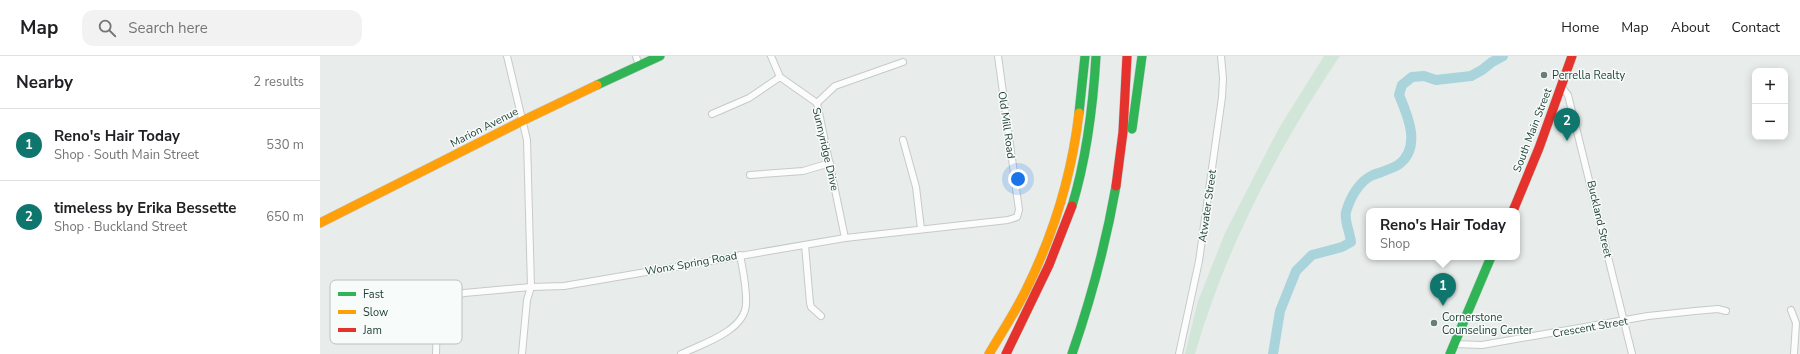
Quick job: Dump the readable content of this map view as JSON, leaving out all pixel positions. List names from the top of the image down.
{
  "streets": {
    "main road": ["Marion Avenue", "South Main Street"],
    "street": [
      "Old Mill Road",
      "Sunnyridge Drive",
      "Atwater Street",
      "Buckland Street",
      "Wonx Spring Road",
      "Crescent Street"
    ]
  },
  "crossings": [
    ["Old Mill Road", "Wonx Spring Road"],
    ["South Main Street", "Buckland Street"],
    ["Sunnyridge Drive", "Wonx Spring Road"],
    ["Buckland Street", "Crescent Street"]
  ],
  "places": ["Perrella Realty", "Cornerstone Counseling Center"],
  "legend": ["Fast", "Slow", "Jam"],
  "page": {
    "header": "Map",
    "search": "Search here",
    "nav": [
      "Home",
      "Map",
      "About",
      "Contact"
    ],
    "heading": ["Nearby", "2 results"],
    "map_buttons": ["+", "−"],
    "list": [
      {
        "mark": "1",
        "name": "Reno's Hair Today",
        "note": "Shop · South Main Street",
        "value": "530 m"
      },
      {
        "mark": "2",
        "name": "timeless by Erika Bessette",
        "note": "Shop · Buckland Street",
        "value": "650 m"
      }
    ],
    "pins": ["2", "1"],
    "popup": ["Reno's Hair Today", "Shop"]
  }
}
